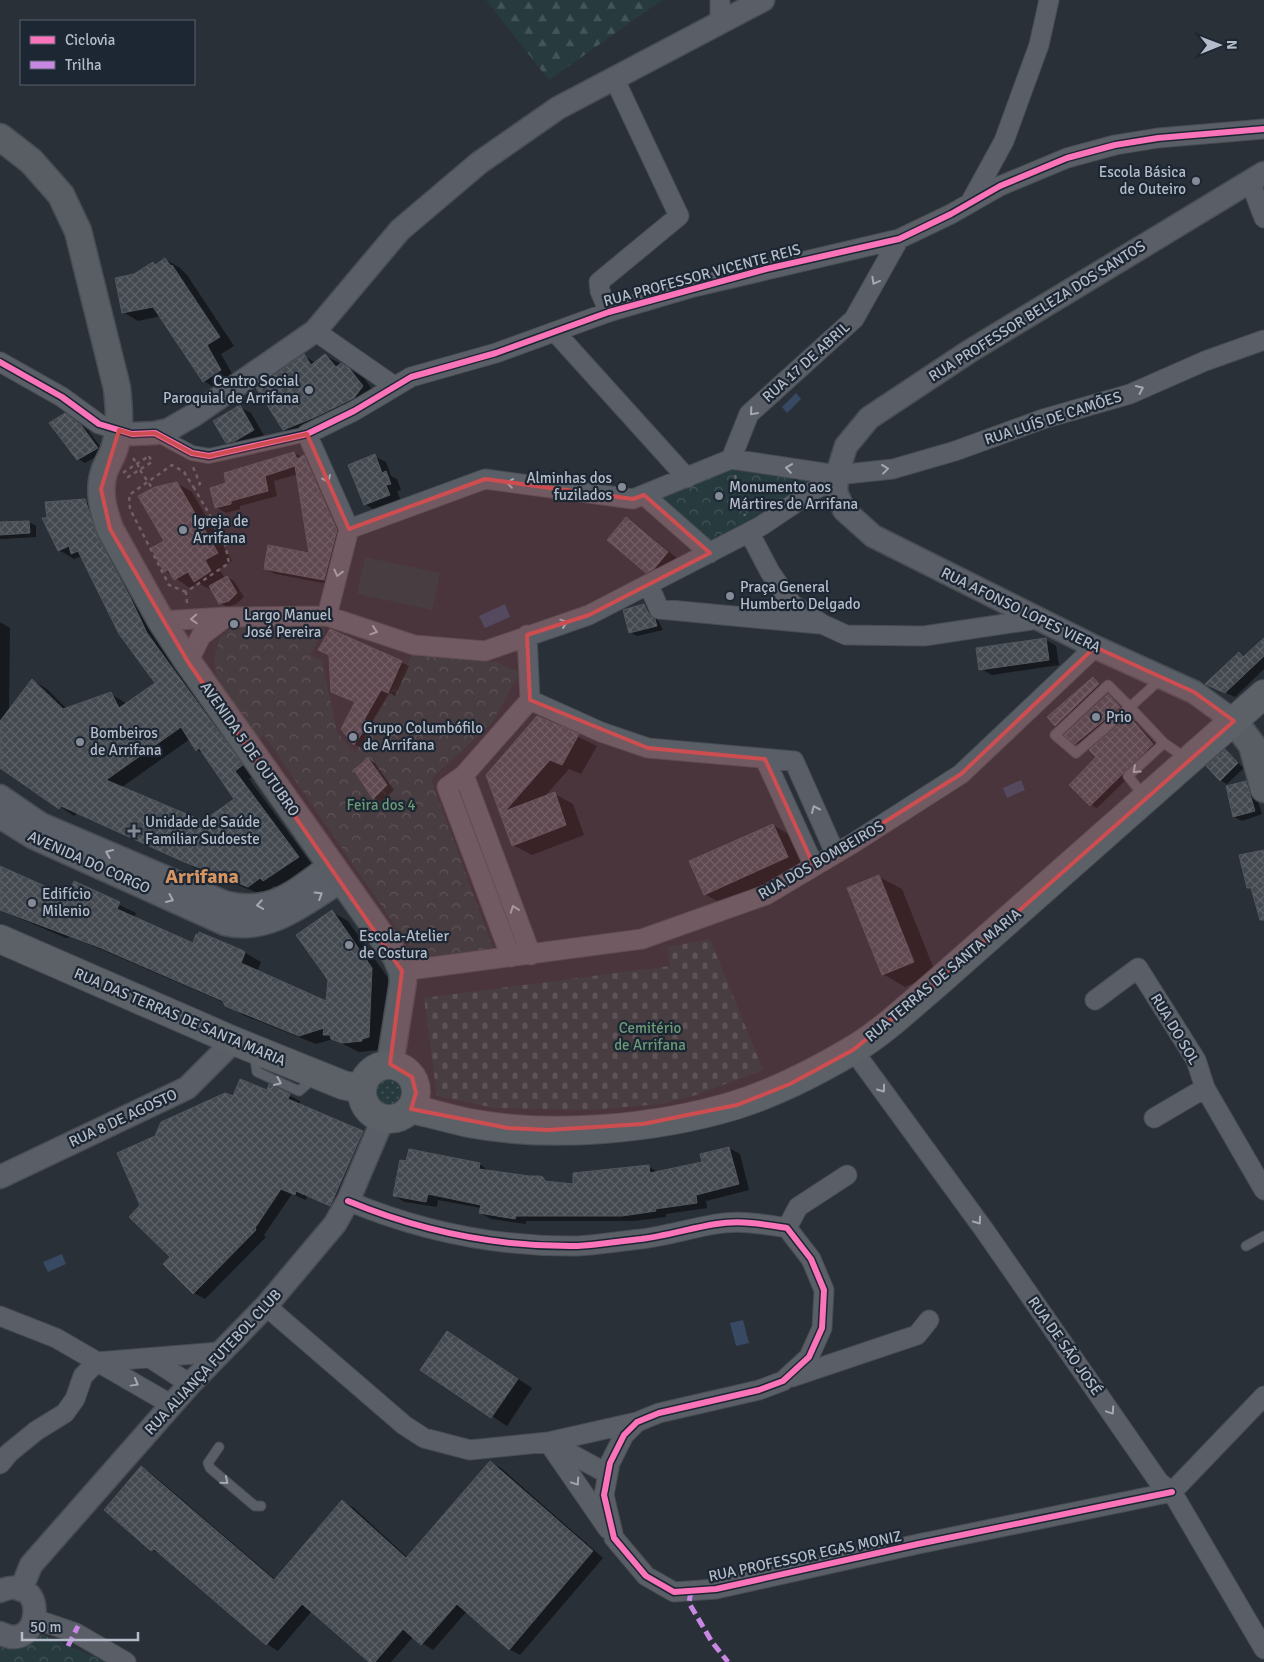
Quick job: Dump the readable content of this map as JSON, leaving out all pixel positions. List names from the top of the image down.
{
  "streets": {
    "main road": ["AVENIDA 5 DE OUTUBRO", "RUA TERRAS DE SANTA MARIA", "RUA DAS TERRAS DE SANTA MARIA"],
    "street": [
      "RUA PROFESSOR VICENTE REIS",
      "RUA PROFESSOR BELEZA DOS SANTOS",
      "RUA 17 DE ABRIL",
      "RUA LUÍS DE CAMÕES",
      "RUA AFONSO LOPES VIERA",
      "RUA DOS BOMBEIROS",
      "AVENIDA DO CORGO",
      "RUA DO SOL",
      "RUA 8 DE AGOSTO",
      "RUA DE SÃO JOSÉ",
      "RUA ALIANÇA FUTEBOL CLUB",
      "RUA PROFESSOR EGAS MONIZ"
    ]
  },
  "crossings": [
    ["RUA PROFESSOR VICENTE REIS", "RUA 17 DE ABRIL"],
    ["RUA PROFESSOR BELEZA DOS SANTOS", "RUA LUÍS DE CAMÕES"],
    ["RUA PROFESSOR BELEZA DOS SANTOS", "RUA AFONSO LOPES VIERA"],
    ["RUA LUÍS DE CAMÕES", "RUA AFONSO LOPES VIERA"],
    ["RUA AFONSO LOPES VIERA", "RUA DOS BOMBEIROS"],
    ["RUA AFONSO LOPES VIERA", "RUA TERRAS DE SANTA MARIA"],
    ["AVENIDA 5 DE OUTUBRO", "RUA DOS BOMBEIROS"],
    ["AVENIDA 5 DE OUTUBRO", "AVENIDA DO CORGO"],
    ["AVENIDA 5 DE OUTUBRO", "RUA TERRAS DE SANTA MARIA"],
    ["AVENIDA 5 DE OUTUBRO", "RUA DAS TERRAS DE SANTA MARIA"],
    ["AVENIDA 5 DE OUTUBRO", "RUA ALIANÇA FUTEBOL CLUB"],
    ["RUA TERRAS DE SANTA MARIA", "RUA DAS TERRAS DE SANTA MARIA"],
    ["RUA TERRAS DE SANTA MARIA", "RUA DE SÃO JOSÉ"],
    ["RUA TERRAS DE SANTA MARIA", "RUA ALIANÇA FUTEBOL CLUB"],
    ["RUA DAS TERRAS DE SANTA MARIA", "RUA 8 DE AGOSTO"],
    ["RUA DAS TERRAS DE SANTA MARIA", "RUA ALIANÇA FUTEBOL CLUB"],
    ["RUA DE SÃO JOSÉ", "RUA PROFESSOR EGAS MONIZ"]
  ],
  "one_way": ["RUA 17 DE ABRIL", "RUA LUÍS DE CAMÕES", "RUA DE SÃO JOSÉ"],
  "districts": ["Arrifana"],
  "parks": ["Feira dos 4", "Cemitério de Arrifana"],
  "places": {
    "other": [
      "Escola Básica de Outeiro",
      "Centro Social Paroquial de Arrifana",
      "Alminhas dos fuzilados",
      "Monumento aos Mártires de Arrifana",
      "Igreja de Arrifana",
      "Praça General Humberto Delgado",
      "Largo Manuel José Pereira",
      "Prio",
      "Grupo Columbófilo de Arrifana",
      "Bombeiros de Arrifana",
      "Edifício Milenio",
      "Escola-Atelier de Costura"
    ],
    "health": ["Unidade de Saúde Familiar Sudoeste"]
  },
  "legend": ["Ciclovia", "Trilha"],
  "scale_bar": "50 m",
  "north": "right"
}
